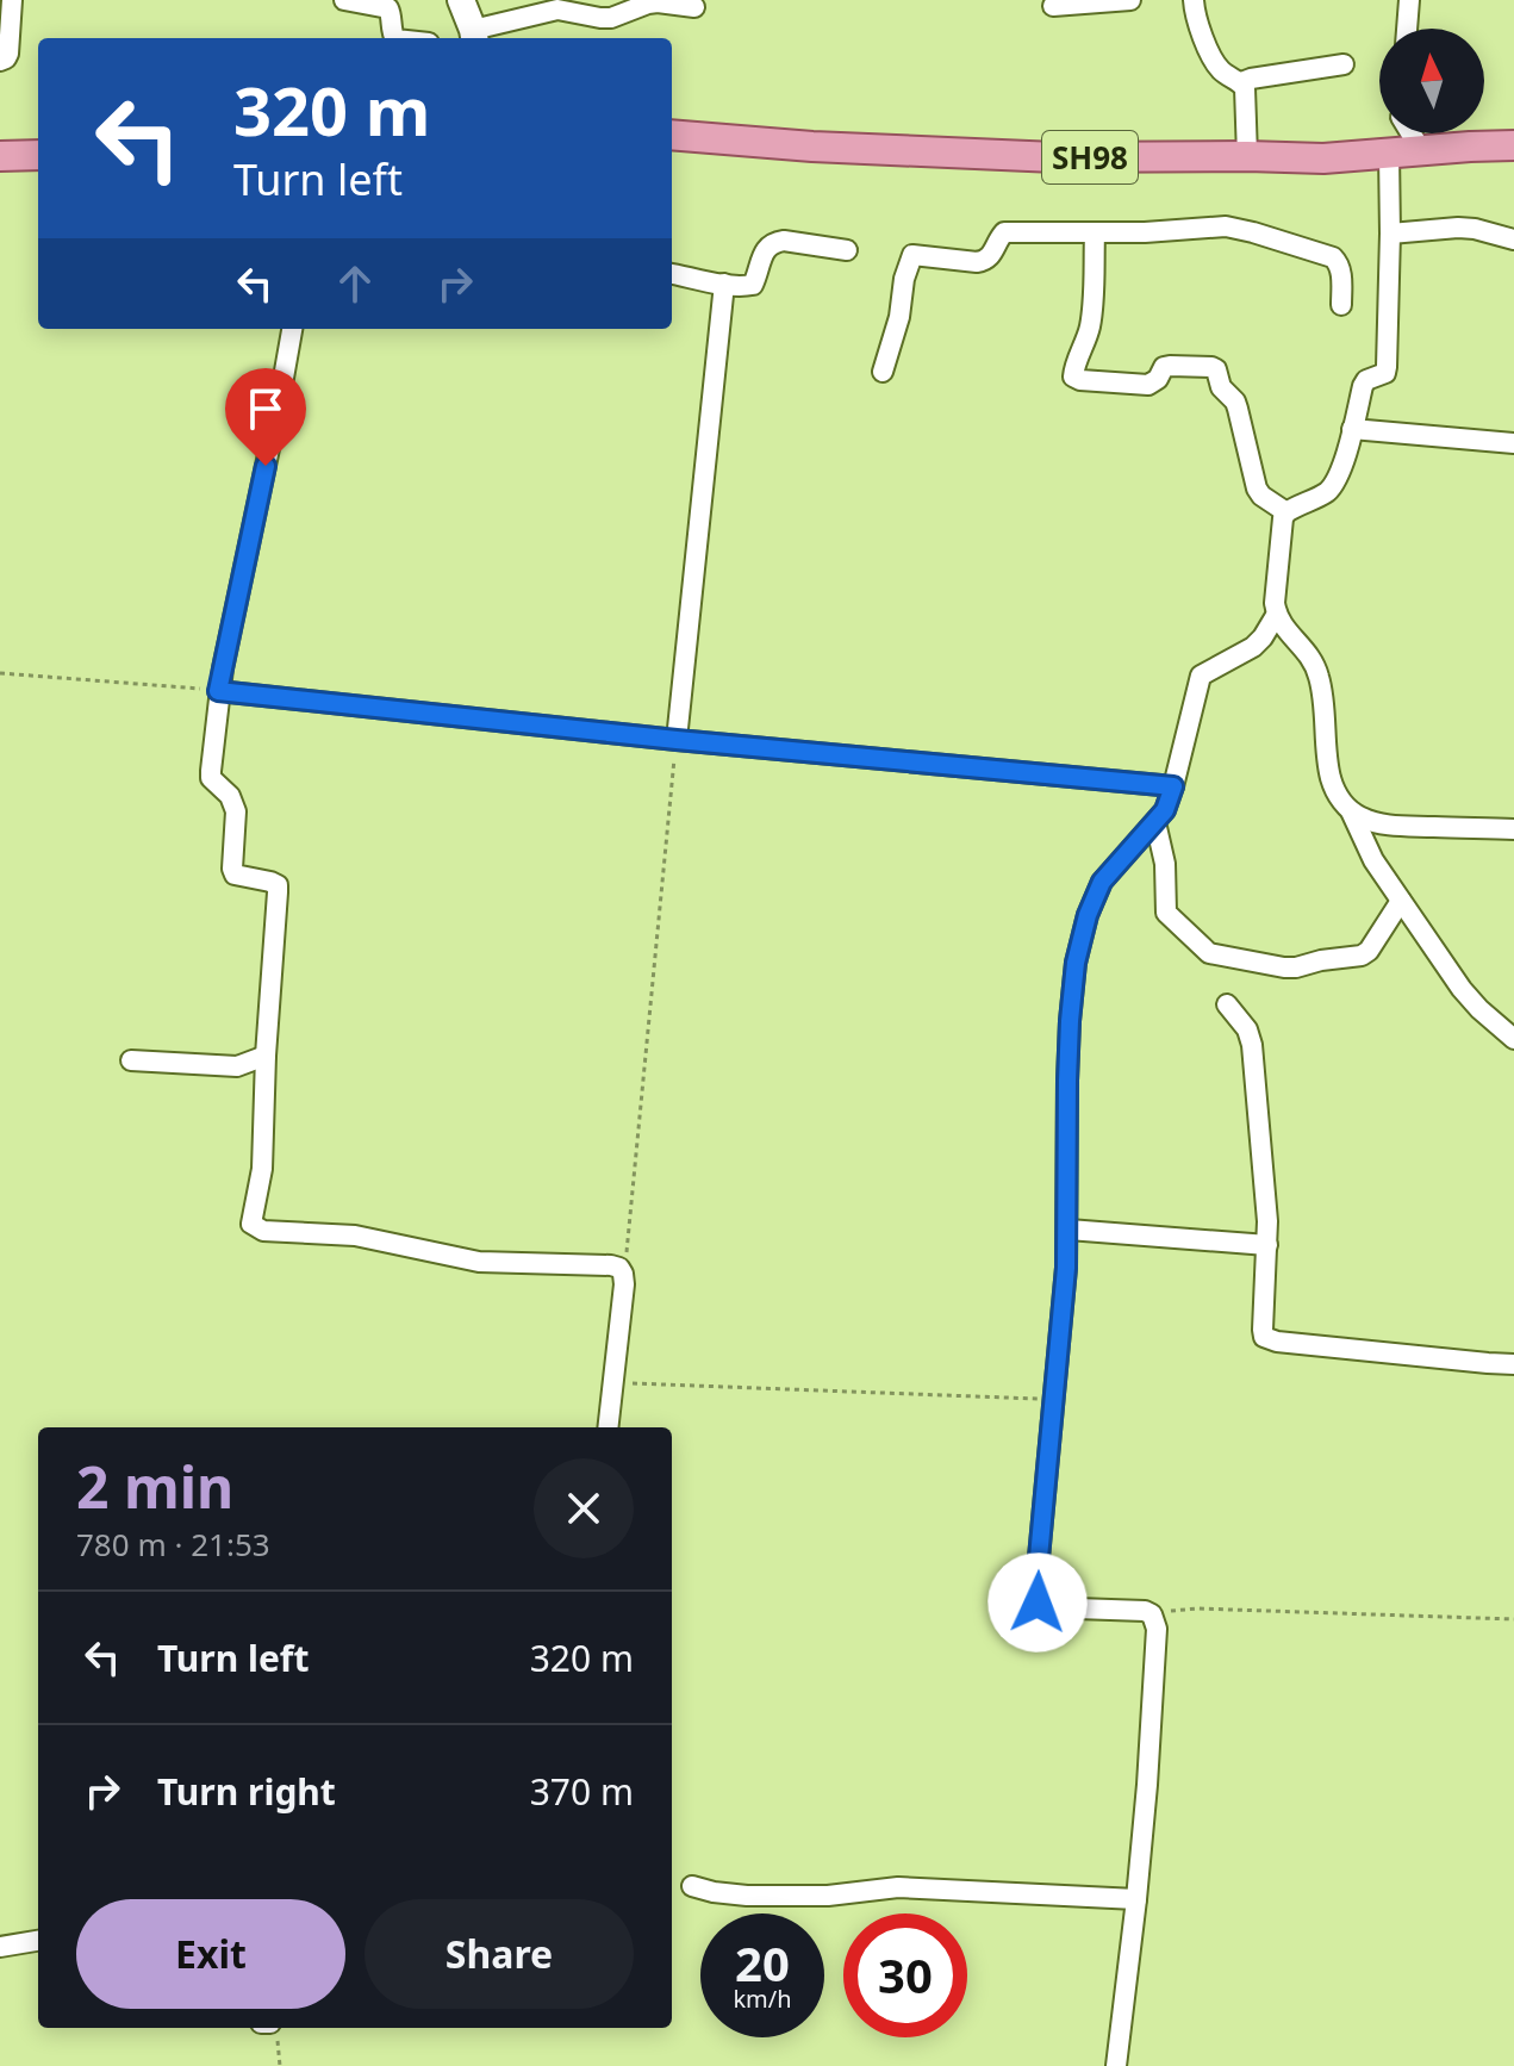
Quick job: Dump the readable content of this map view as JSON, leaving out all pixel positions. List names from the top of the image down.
{
  "streets": {
    "main road": ["SH98"]
  },
  "north": "top",
  "page": {
    "turn": ["320 m", "Turn left"],
    "heading": ["2 min", "780 m · 21:53"],
    "list": [
      {
        "name": "Turn left",
        "value": "320 m"
      },
      {
        "name": "Turn right",
        "value": "370 m"
      }
    ],
    "buttons": ["Exit", "Share"],
    "speed": "20 km/h",
    "limit": "30"
  }
}
